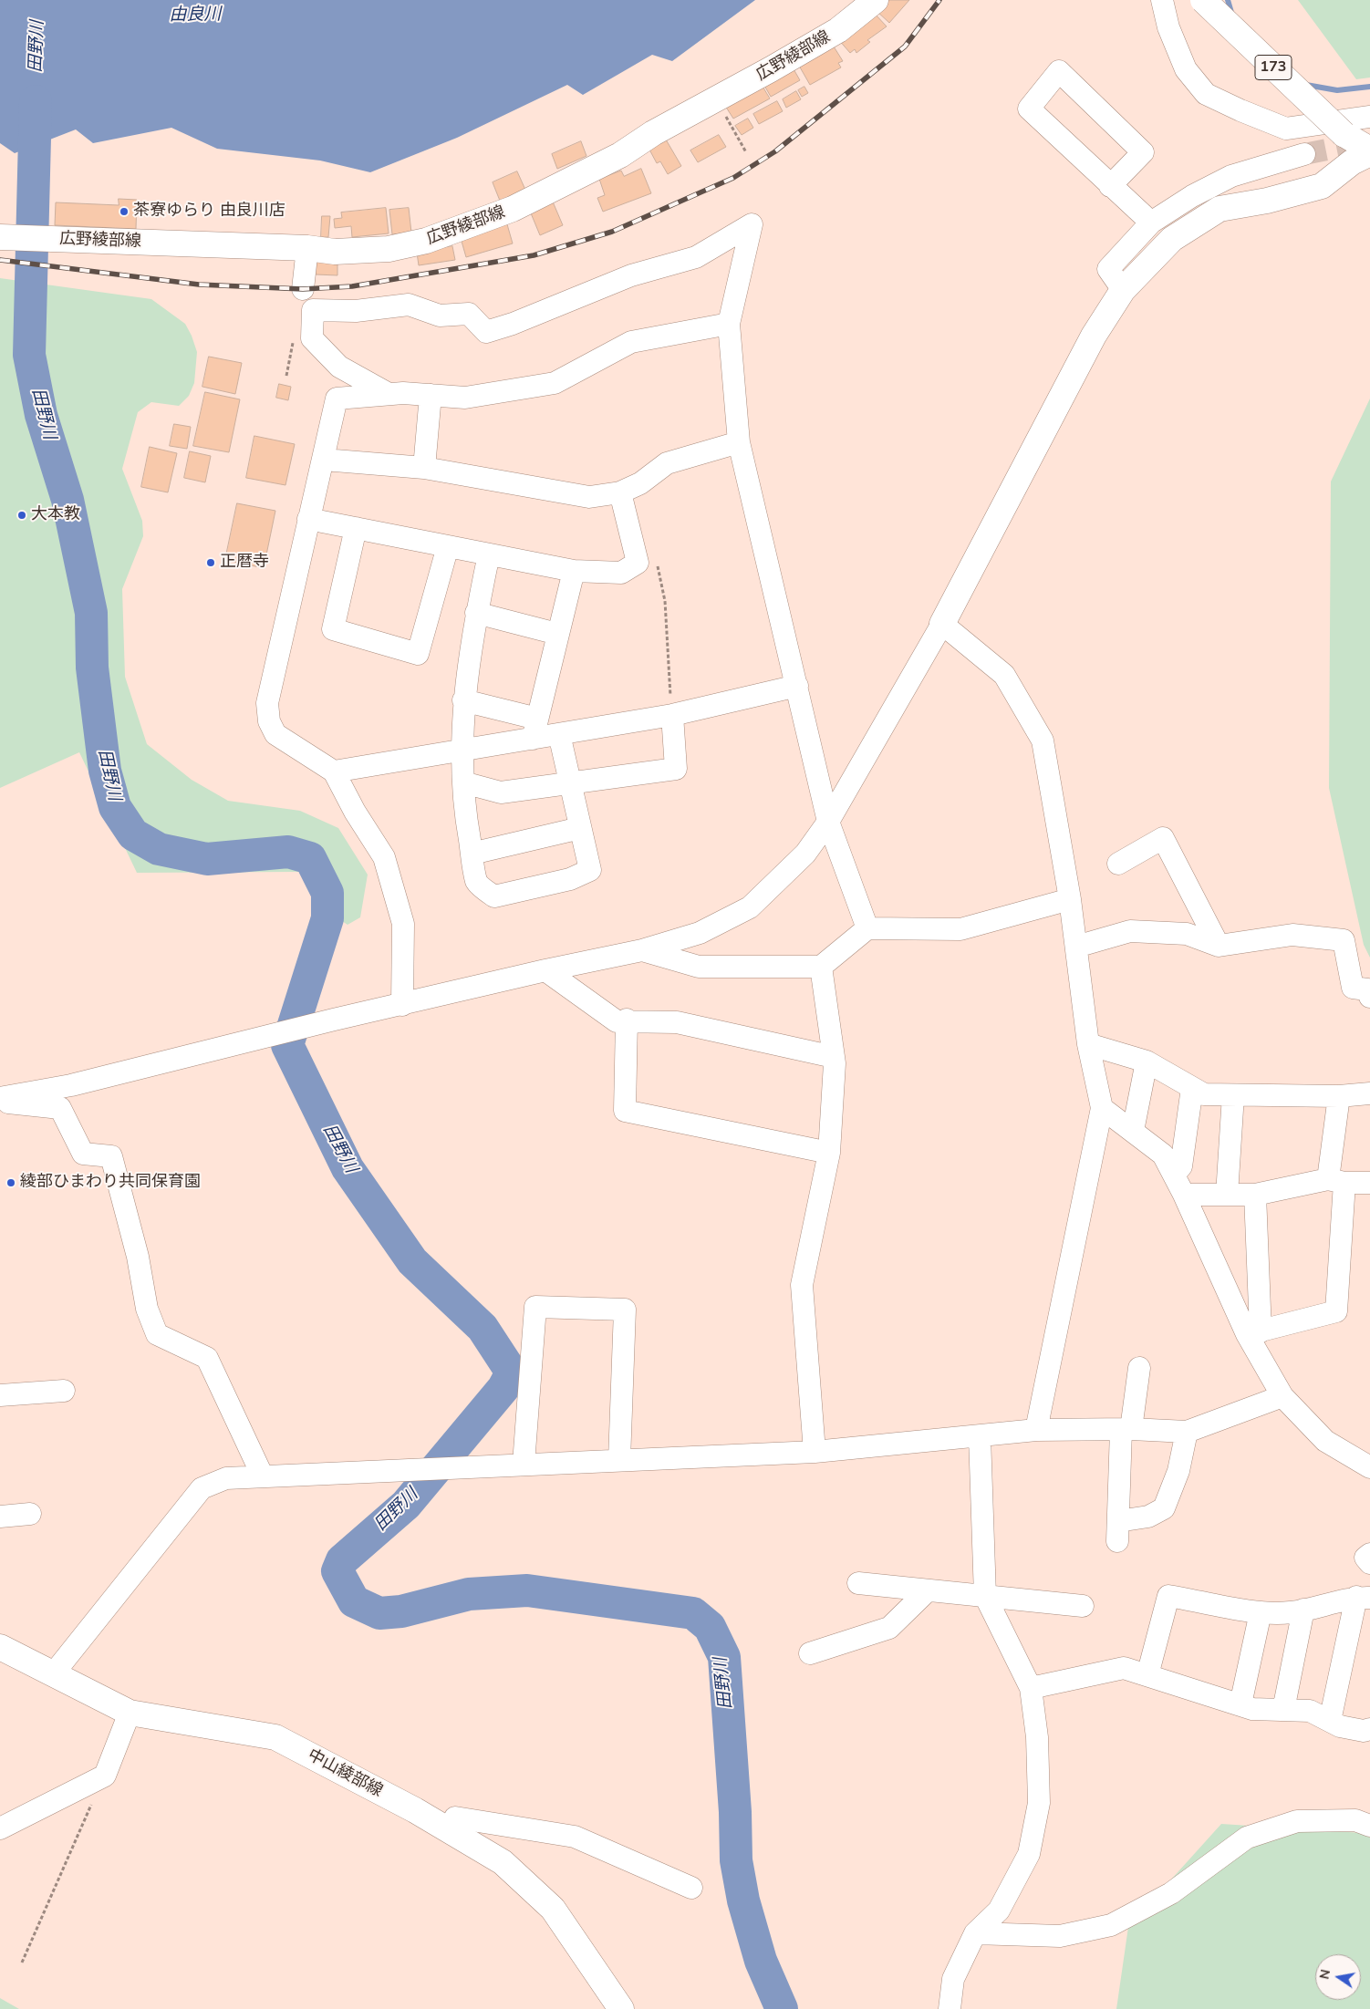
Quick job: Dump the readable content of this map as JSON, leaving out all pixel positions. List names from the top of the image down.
{
  "streets": {
    "main road": ["広野綾部線", "173", "中山綾部線"]
  },
  "water": ["由良川", "田野川"],
  "places": [
    "茶寮ゆらり 由良川店",
    "大本教",
    "正暦寺",
    "綾部ひまわり共同保育園"
  ],
  "north": "left"
}
